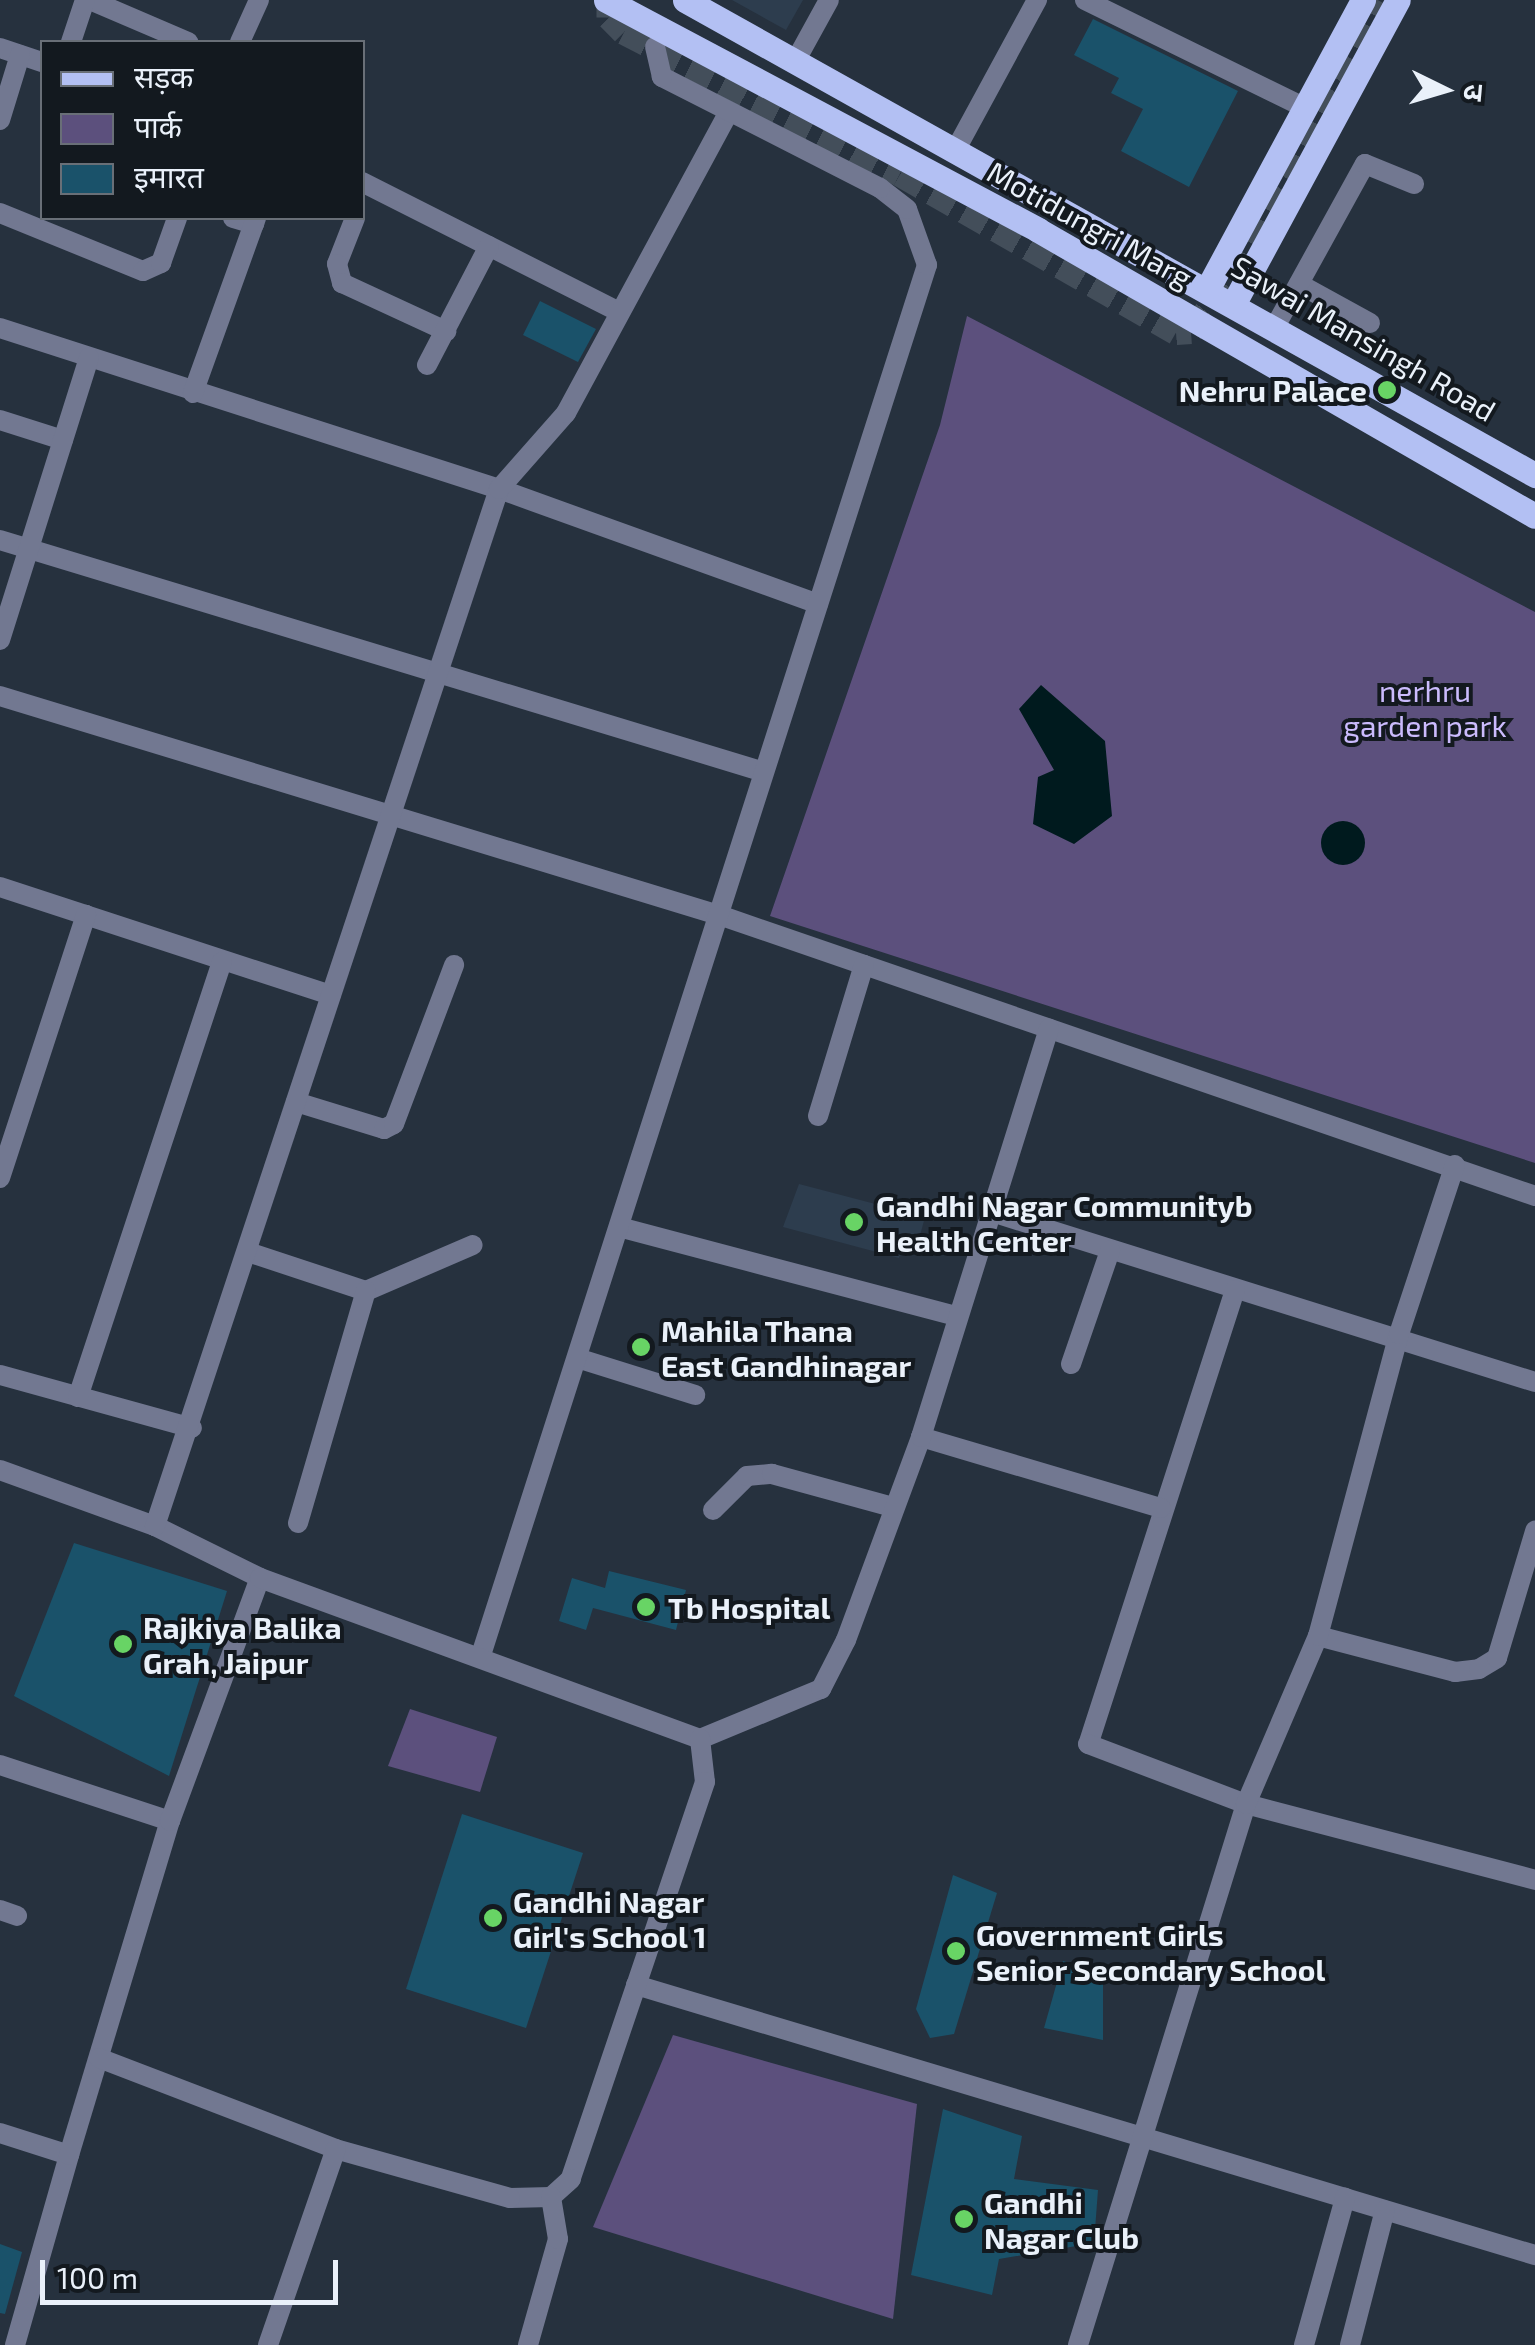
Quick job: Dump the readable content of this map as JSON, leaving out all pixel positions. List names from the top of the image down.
{
  "streets": {
    "main road": ["Motidungri Marg", "Sawai Mansingh Road"]
  },
  "parks": ["nerhru garden park"],
  "places": [
    "Nehru Palace",
    "Gandhi Nagar Communityb Health Center",
    "Mahila Thana East Gandhinagar",
    "Tb Hospital",
    "Rajkiya Balika Grah, Jaipur",
    "Gandhi Nagar Girl's School 1",
    "Government Girls Senior Secondary School",
    "Gandhi Nagar Club"
  ],
  "legend": ["सड़क", "पार्क", "इमारत"],
  "scale_bar": "100 m",
  "north": "right"
}
